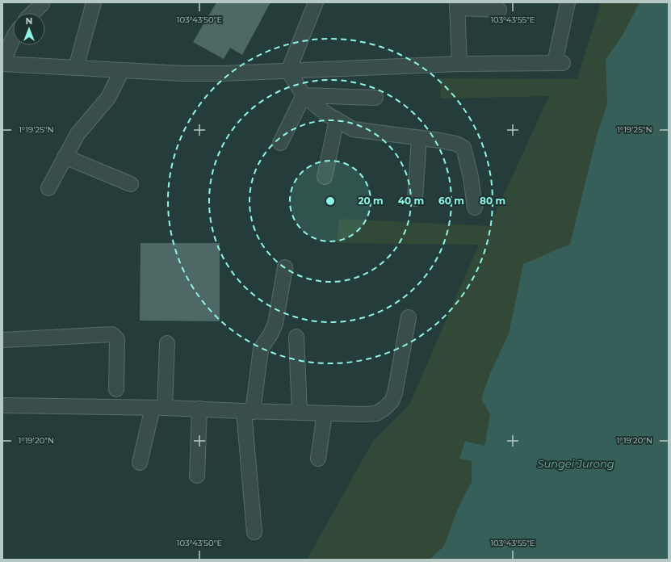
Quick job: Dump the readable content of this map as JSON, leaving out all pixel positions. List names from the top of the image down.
{
  "water": ["Sungei Jurong"],
  "north": "top",
  "coordinates": [
    "103°43'50\"E",
    "103°43'55\"E",
    "1°19'25\"N",
    "1°19'20\"N"
  ],
  "rings": [
    "20 m",
    "40 m",
    "60 m",
    "80 m"
  ]
}
